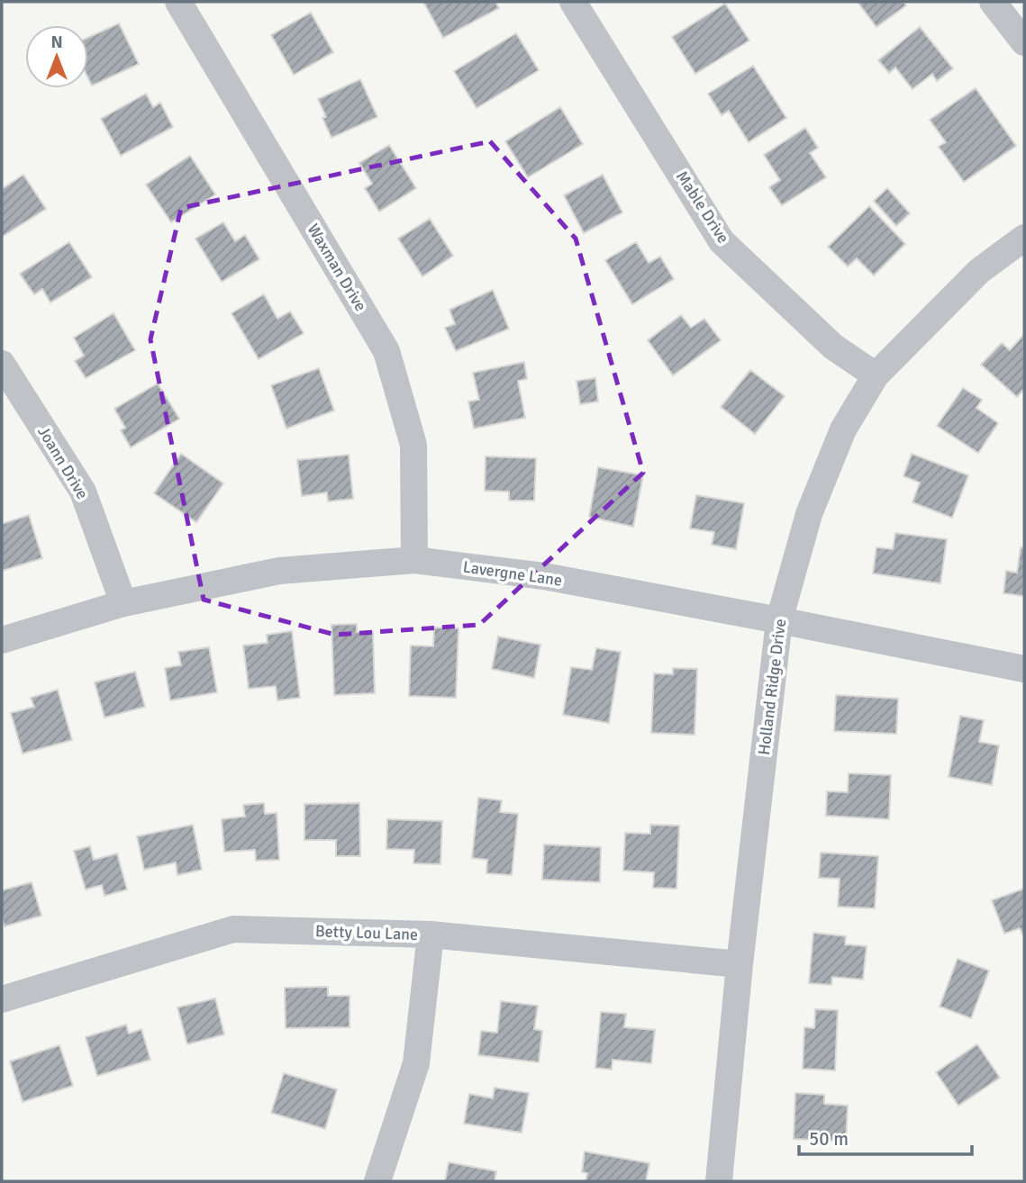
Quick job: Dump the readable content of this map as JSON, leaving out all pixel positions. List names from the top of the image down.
{
  "streets": {
    "street": [
      "Mable Drive",
      "Waxman Drive",
      "Joann Drive",
      "Lavergne Lane",
      "Holland Ridge Drive",
      "Betty Lou Lane"
    ]
  },
  "crossings": [
    ["Mable Drive", "Holland Ridge Drive"],
    ["Waxman Drive", "Lavergne Lane"],
    ["Joann Drive", "Lavergne Lane"],
    ["Lavergne Lane", "Holland Ridge Drive"],
    ["Holland Ridge Drive", "Betty Lou Lane"]
  ],
  "scale_bar": "50 m",
  "north": "top"
}
